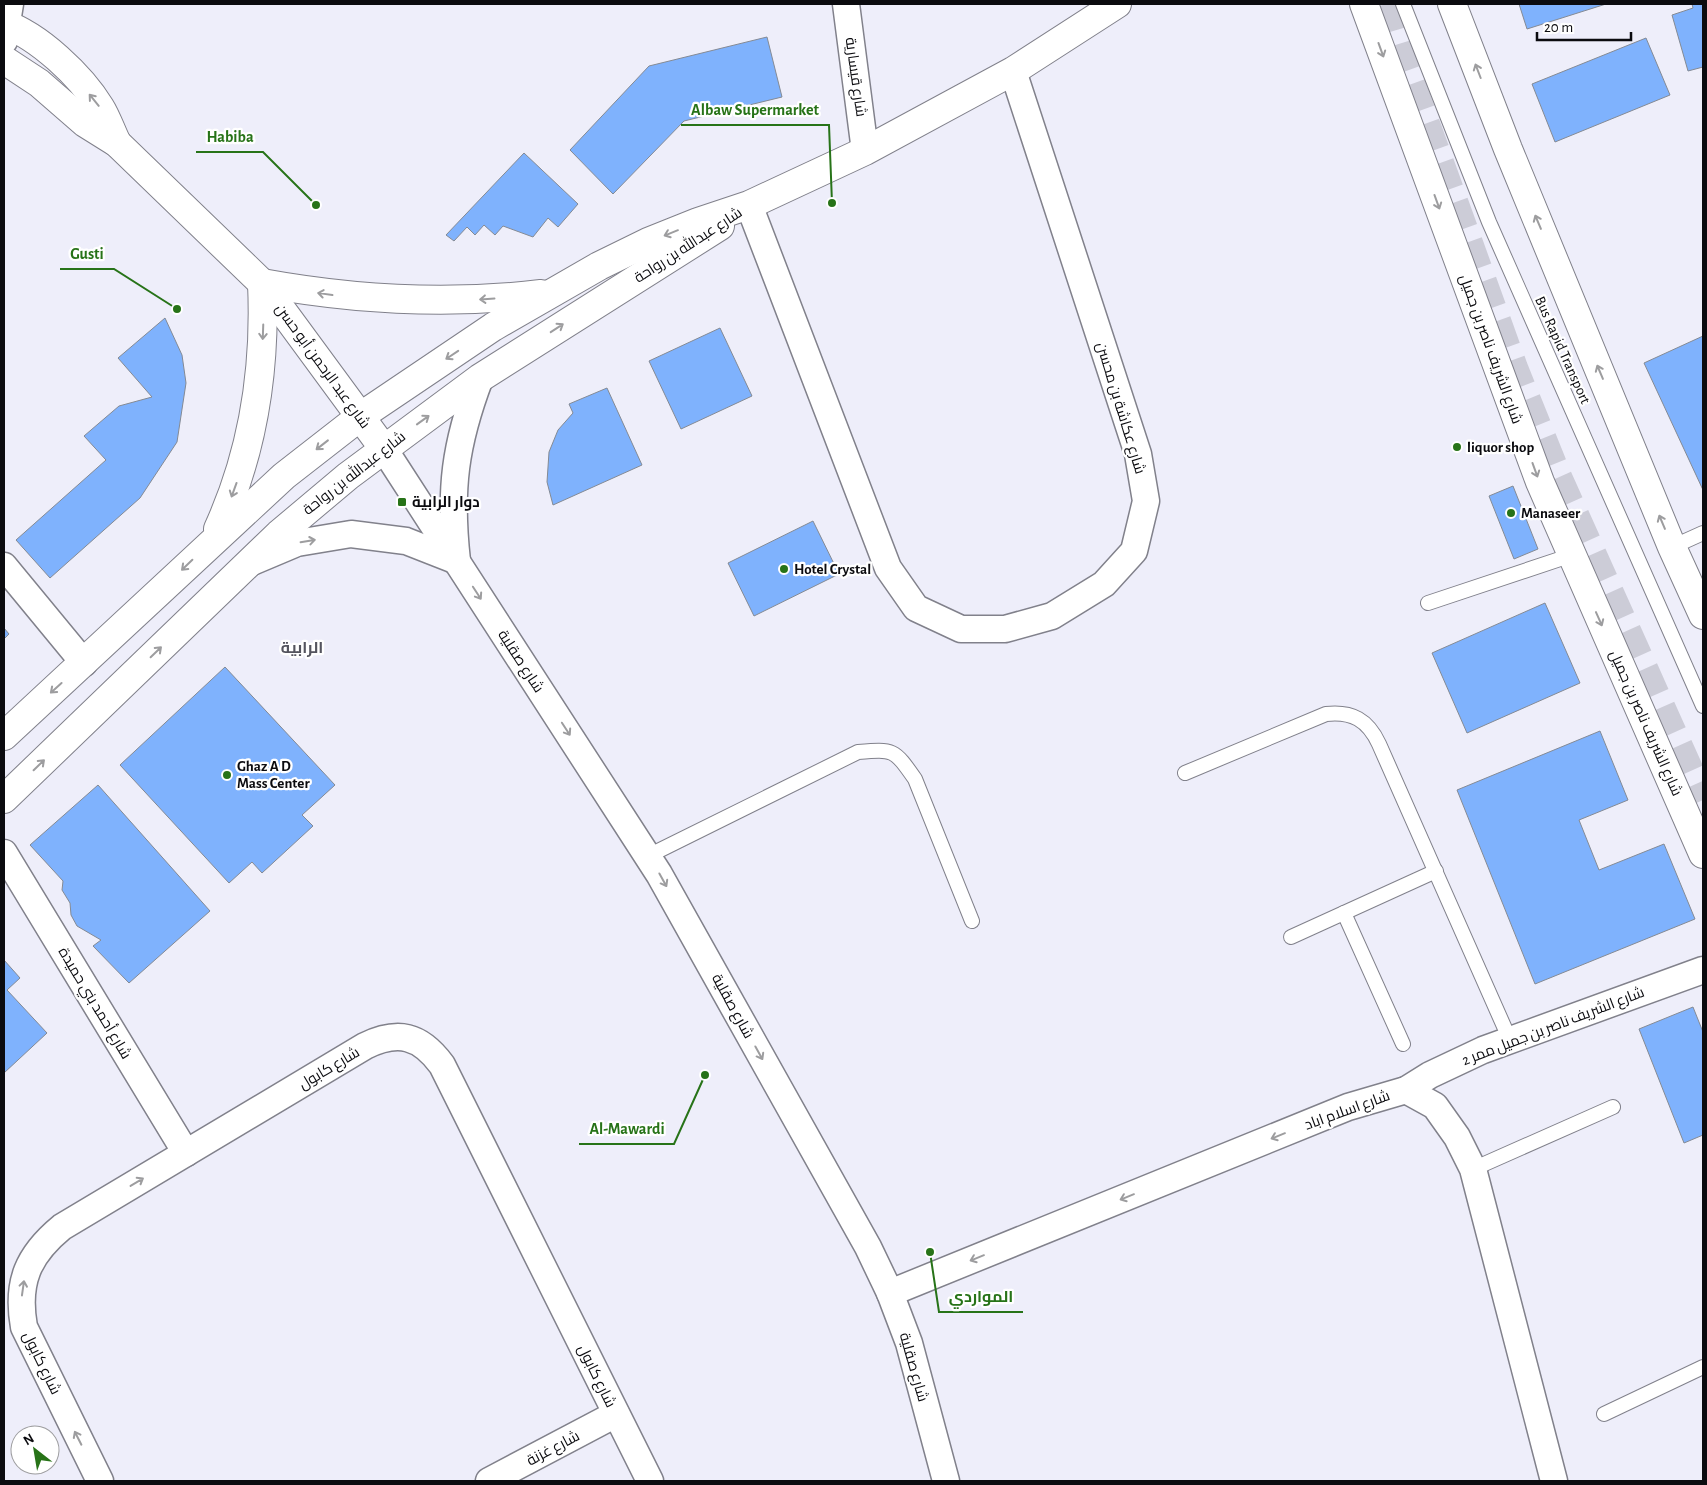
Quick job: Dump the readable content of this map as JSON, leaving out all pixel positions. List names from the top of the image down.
{
  "streets": {
    "street": [
      "شارع قيسارية",
      "شارع عبدالله بن رواحة",
      "شارع الشريف ناصر بن جميل",
      "شارع عبد الرحمن أبو حسن",
      "شارع عكاشة بن محسن",
      "شارع صقلية",
      "شارع أحمد بني حميدة",
      "شارع الشريف ناصر بن جميل ممر 2",
      "شارع كابول",
      "شارع اسلام اباد",
      "شارع غزنة"
    ],
    "lane": ["Bus Rapid Transport"]
  },
  "crossings": [
    ["شارع قيسارية", "شارع عبدالله بن رواحة"],
    ["شارع عبدالله بن رواحة", "شارع عبد الرحمن أبو حسن"],
    ["شارع عبدالله بن رواحة", "شارع عكاشة بن محسن"],
    ["شارع عبدالله بن رواحة", "شارع صقلية"],
    ["شارع عبد الرحمن أبو حسن", "شارع صقلية"],
    ["شارع صقلية", "شارع اسلام اباد"],
    ["شارع أحمد بني حميدة", "شارع كابول"],
    ["شارع الشريف ناصر بن جميل ممر 2", "شارع اسلام اباد"],
    ["شارع كابول", "شارع غزنة"]
  ],
  "one_way": ["شارع صقلية", "شارع اسلام اباد"],
  "districts": ["الرابية"],
  "places": {
    "other": [
      "Albaw Supermarket",
      "Habiba",
      "Gusti",
      "liquor shop",
      "Manaseer",
      "Hotel Crystal",
      "Ghaz A D Mass Center",
      "Al-Mawardi",
      "المواردي"
    ],
    "transit": ["دوار الرابية"]
  },
  "scale_bar": "20 m",
  "north": "top left"
}
